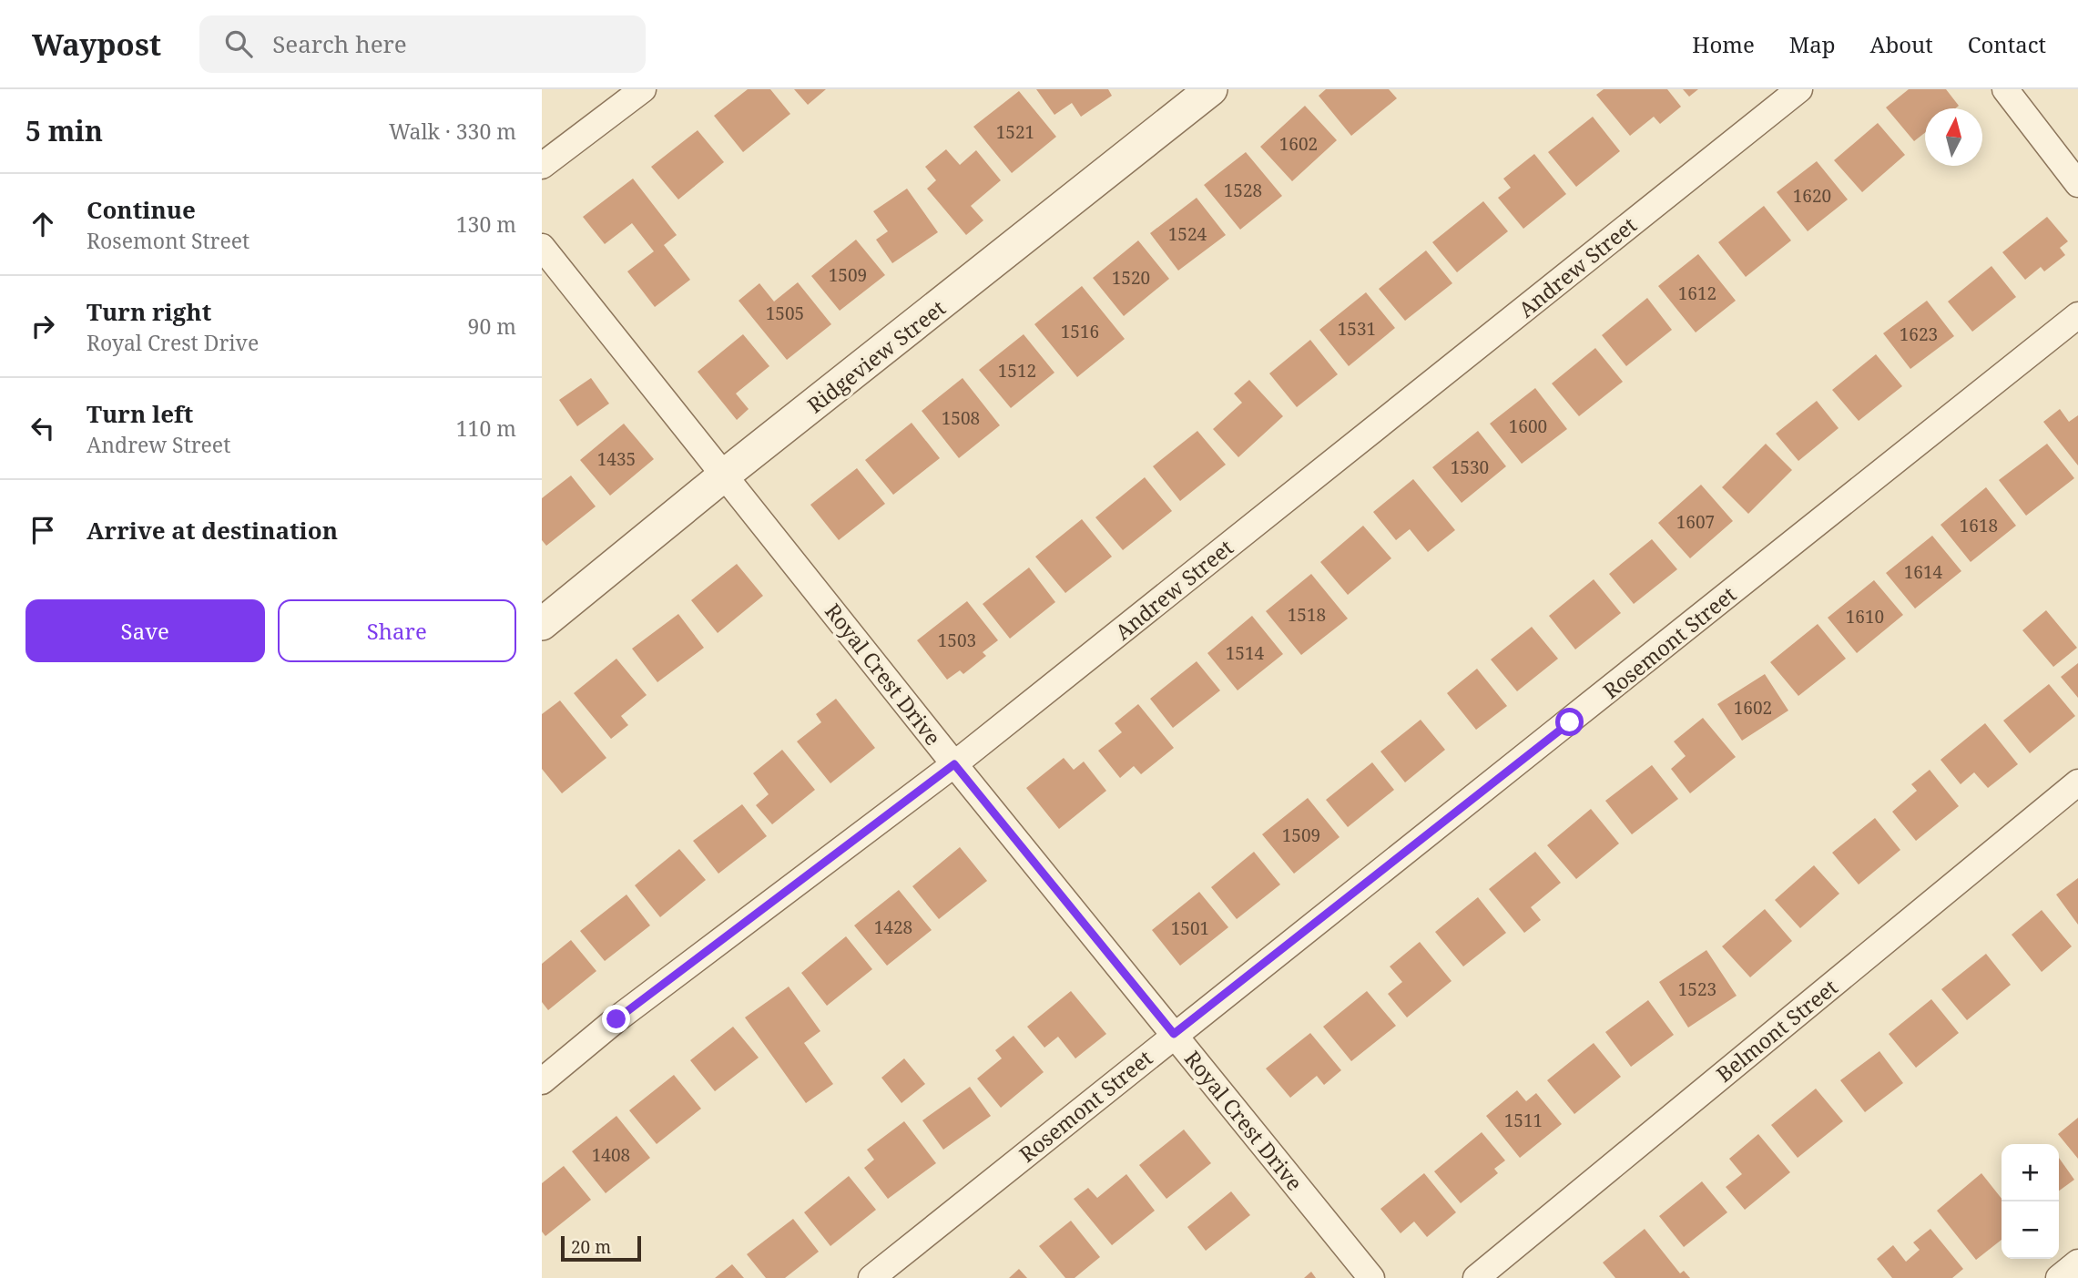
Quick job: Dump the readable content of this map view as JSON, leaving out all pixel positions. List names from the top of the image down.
{
  "streets": {
    "street": [
      "Andrew Street",
      "Ridgeview Street",
      "Rosemont Street",
      "Royal Crest Drive",
      "Belmont Street"
    ]
  },
  "crossings": [
    ["Andrew Street", "Royal Crest Drive"],
    ["Ridgeview Street", "Royal Crest Drive"],
    ["Rosemont Street", "Royal Crest Drive"]
  ],
  "house_numbers": [
    "1521",
    "1602",
    "1528",
    "1620",
    "1524",
    "1509",
    "1520",
    "1612",
    "1505",
    "1531",
    "1516",
    "1623",
    "1512",
    "1508",
    "1600",
    "1435",
    "1530",
    "1607",
    "1618",
    "1614",
    "1518",
    "1610",
    "1503",
    "1514",
    "1602",
    "1509",
    "1428",
    "1501",
    "1523",
    "1511",
    "1408"
  ],
  "scale_bar": "20 m",
  "north": "top",
  "page": {
    "header": "Waypost",
    "search": "Search here",
    "nav": [
      "Home",
      "Map",
      "About",
      "Contact"
    ],
    "heading": ["5 min", "Walk · 330 m"],
    "list": [
      ["Continue", "Rosemont Street", "130 m"],
      ["Turn right", "Royal Crest Drive", "90 m"],
      ["Turn left", "Andrew Street", "110 m"],
      "Arrive at destination"
    ],
    "buttons": ["Save", "Share"],
    "map_buttons": ["+", "−"],
    "scale": "20 m"
  }
}
